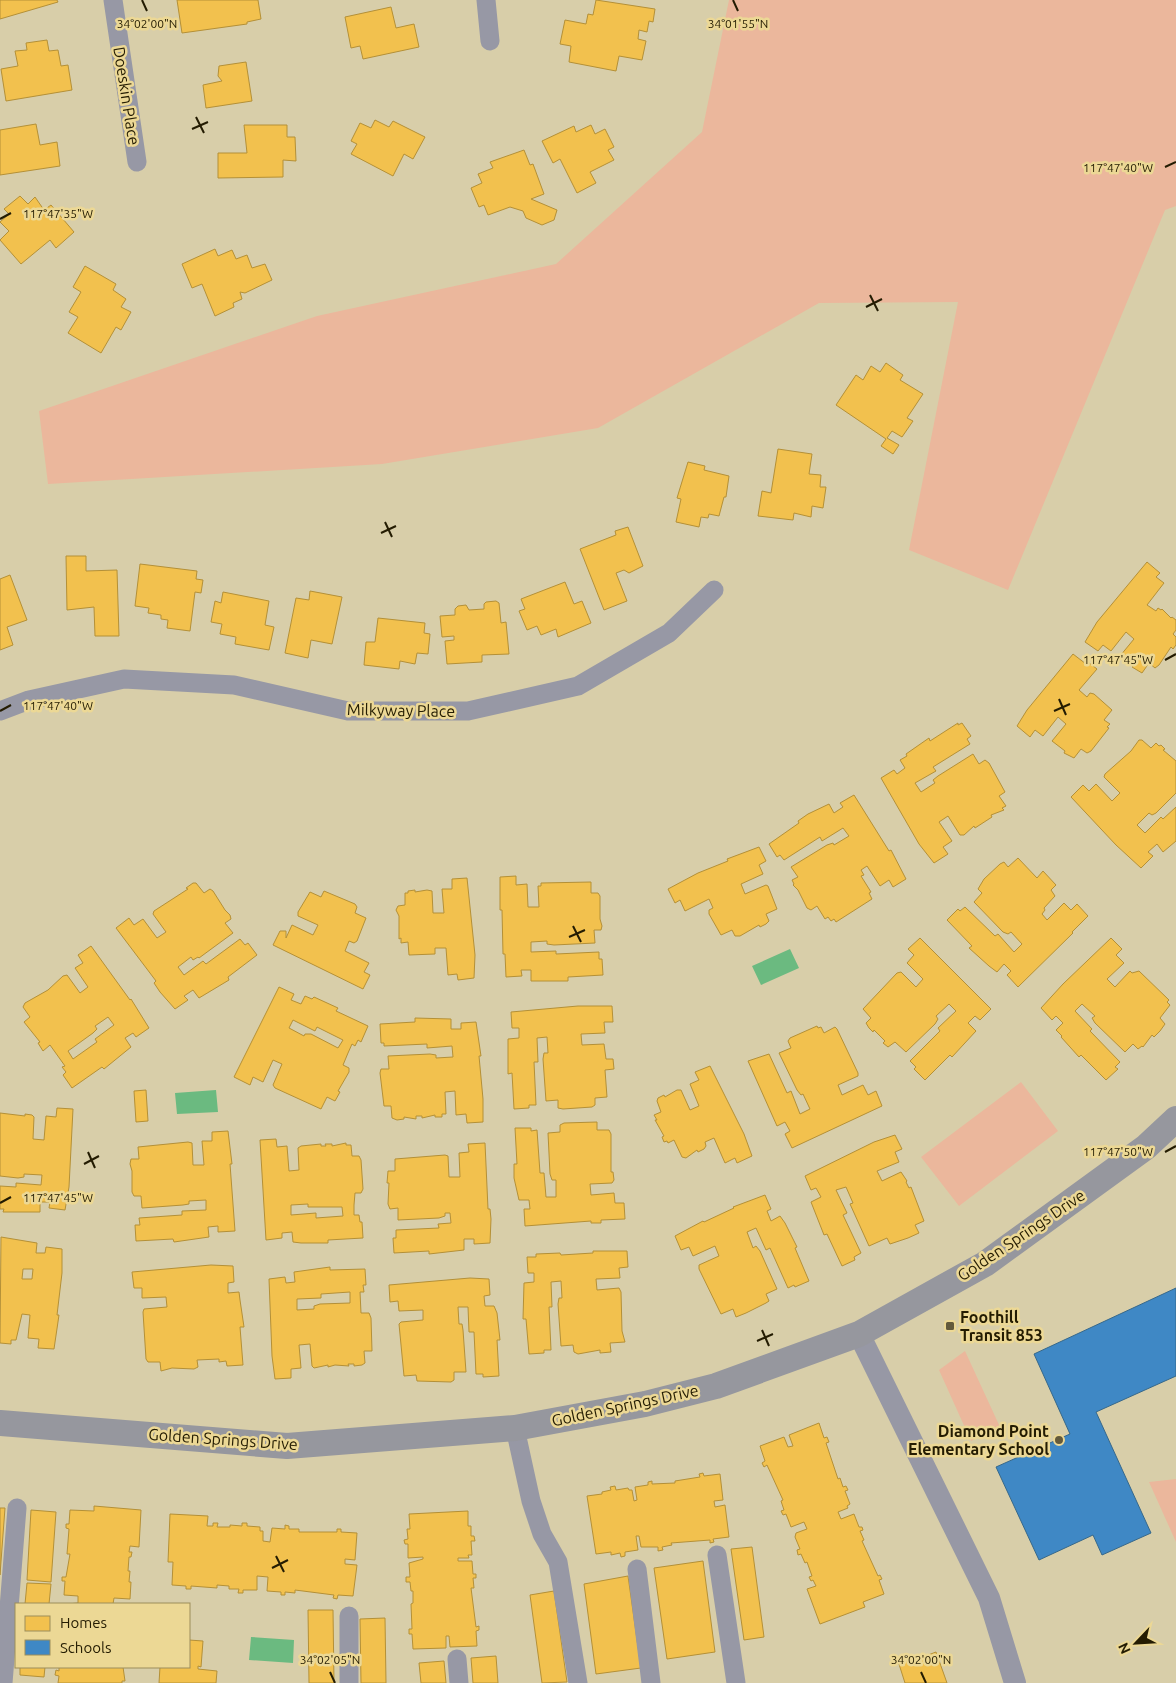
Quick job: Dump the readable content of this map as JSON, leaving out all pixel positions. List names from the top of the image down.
{
  "streets": {
    "main road": ["Golden Springs Drive"],
    "street": ["Doeskin Place", "Milkyway Place"]
  },
  "places": {
    "transit": ["Foothill Transit 853"],
    "other": ["Diamond Point Elementary School"]
  },
  "legend": ["Homes", "Schools"],
  "north": "bottom left",
  "coordinates": [
    "34°02'00\"N",
    "34°01'55\"N",
    "117°47'40\"W",
    "117°47'35\"W",
    "117°47'45\"W",
    "117°47'50\"W",
    "34°02'05\"N"
  ]
}
